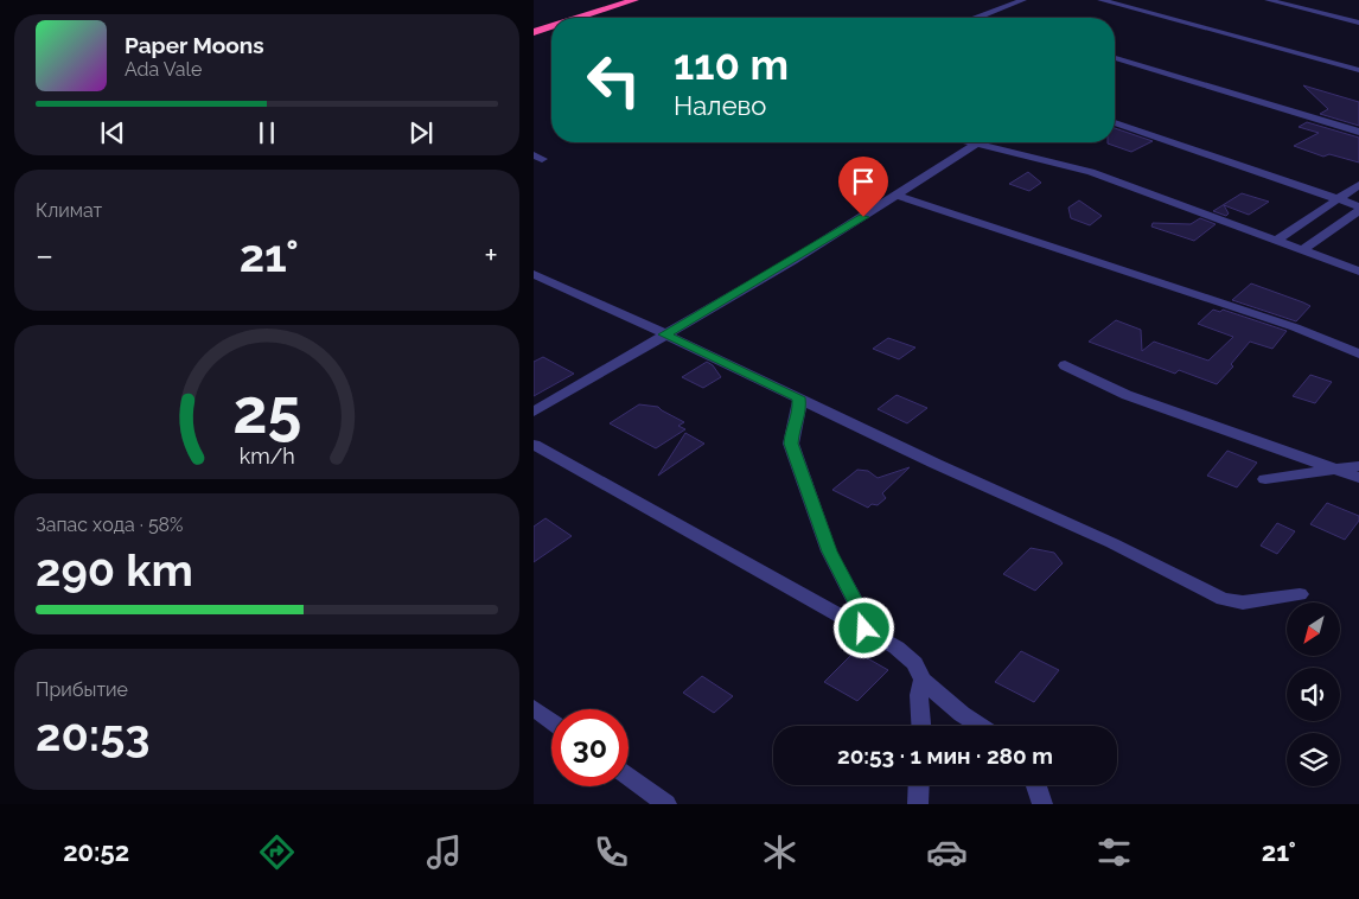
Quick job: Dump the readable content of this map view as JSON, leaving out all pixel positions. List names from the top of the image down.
{
  "north": "bottom left",
  "page": {
    "turn": ["110 m", "Налево"],
    "song": ["Paper Moons", "Ada Vale"],
    "tile": [
      "Климат",
      ["Запас хода · 58%", "290 km"],
      ["Прибытие", "20:53"]
    ],
    "heat": ["−", "21°", "+"],
    "limit": "30",
    "trip": "20:53 · 1 мин · 280 m",
    "tabs": ["20:52", "21°"],
    "gauge": ["25", "km/h"]
  }
}
